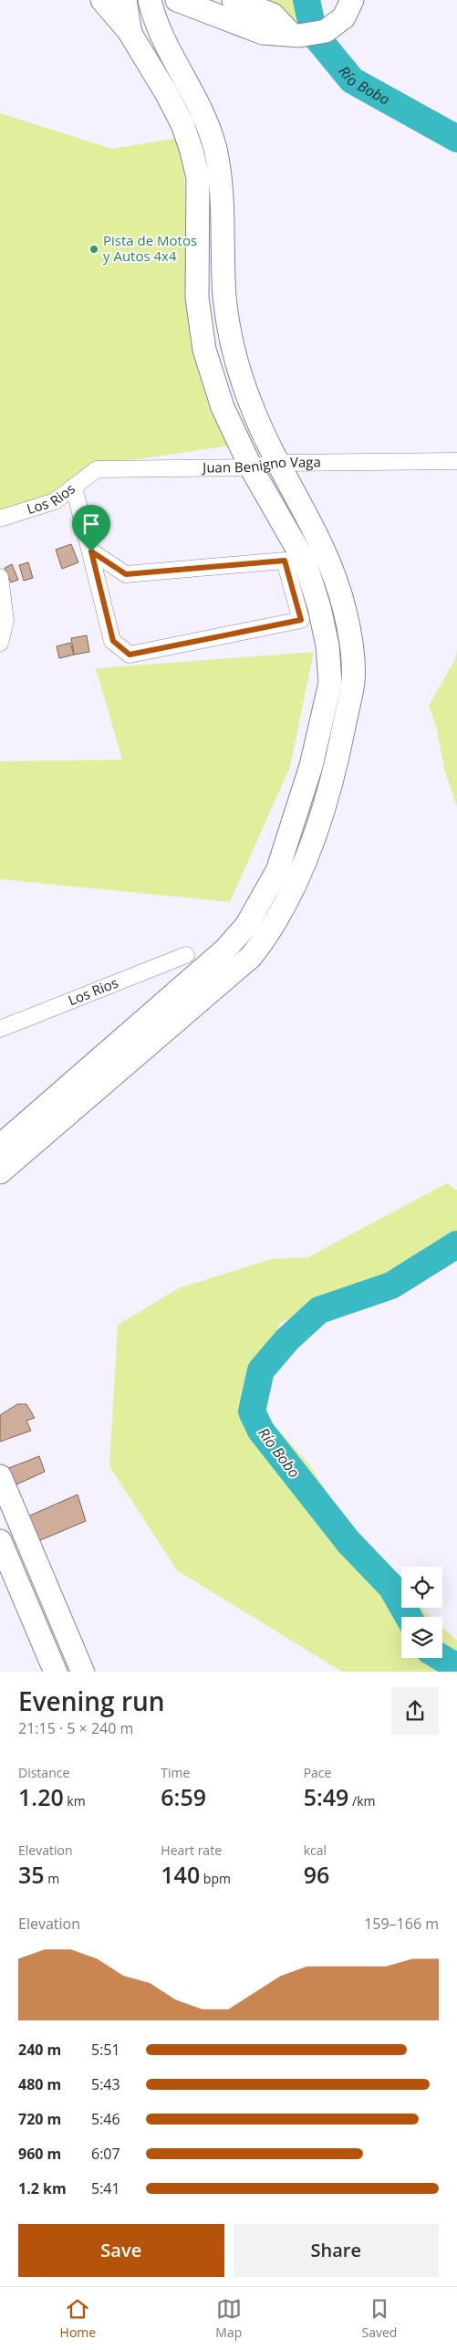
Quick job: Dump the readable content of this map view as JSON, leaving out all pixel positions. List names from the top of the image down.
{
  "streets": {
    "street": ["Juan Benigno Vaga", "Los Rios"]
  },
  "crossings": [
    ["Juan Benigno Vaga", "Los Rios"]
  ],
  "water": ["Río Bobo"],
  "places": ["Pista de Motos y Autos 4x4"],
  "page": {
    "heading": ["Evening run", "21:15 · 5 × 240 m"],
    "stats": [
      ["Distance", "1.20 km"],
      ["Time", "6:59"],
      ["Pace", "5:49 /km"],
      ["Elevation", "35 m"],
      ["Heart rate", "140 bpm"],
      ["kcal", "96"]
    ],
    "chart": ["Elevation", "159–166 m"],
    "list": [
      {
        "name": "240 m",
        "note": "5:51"
      },
      {
        "name": "480 m",
        "note": "5:43"
      },
      {
        "name": "720 m",
        "note": "5:46"
      },
      {
        "name": "960 m",
        "note": "6:07"
      },
      {
        "name": "1.2 km",
        "note": "5:41"
      }
    ],
    "buttons": ["Save", "Share"],
    "tabs": ["Home", "Map", "Saved"]
  }
}
